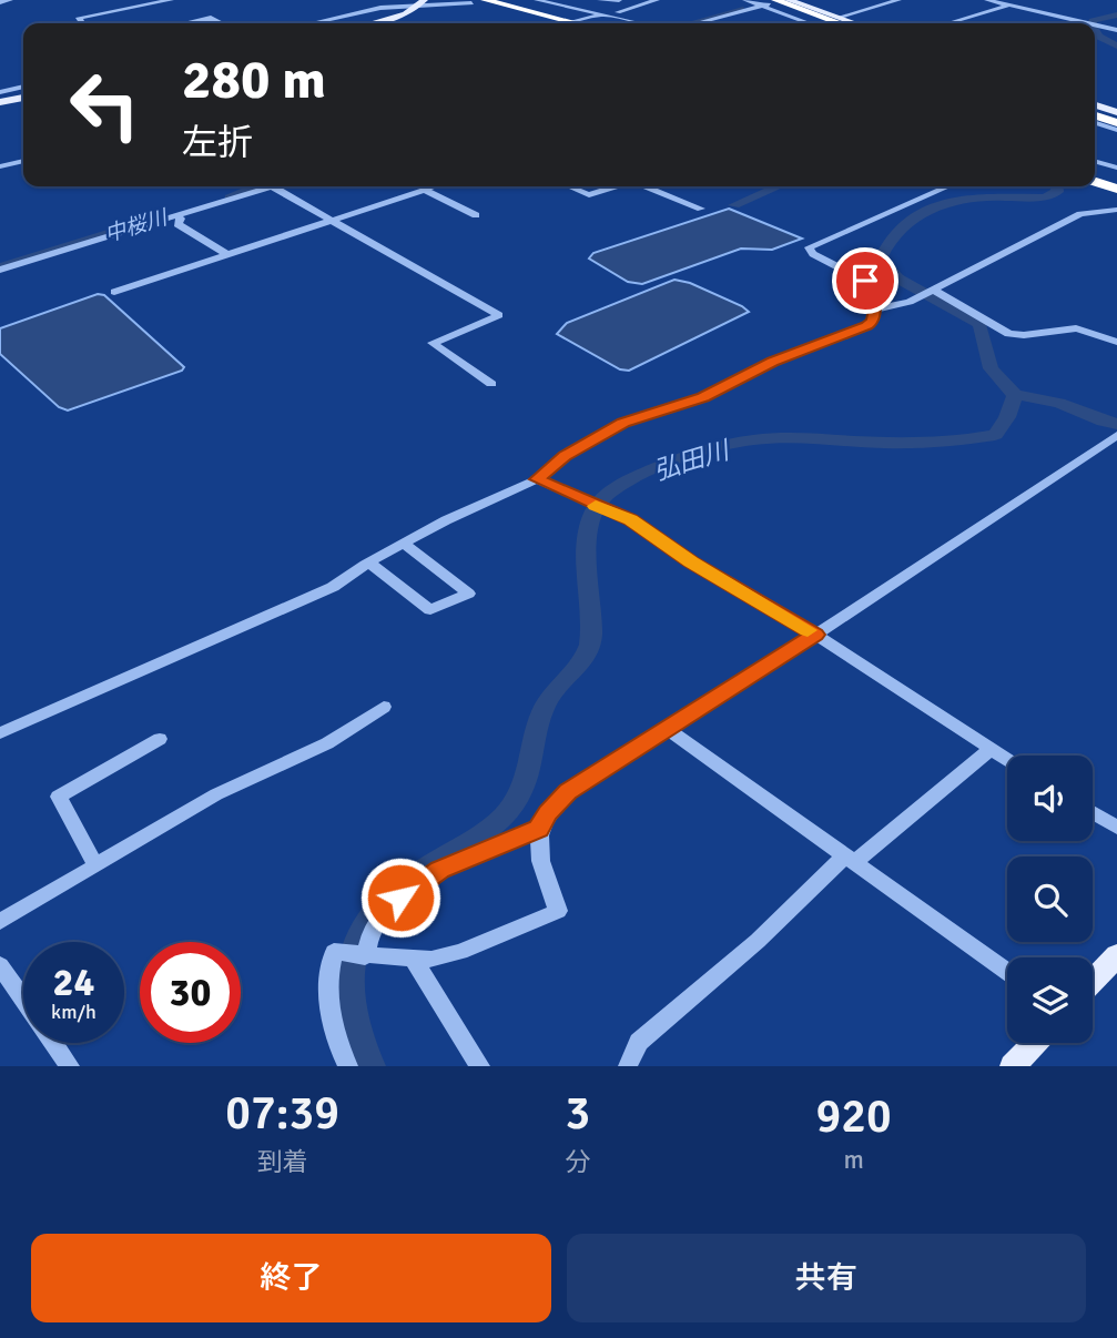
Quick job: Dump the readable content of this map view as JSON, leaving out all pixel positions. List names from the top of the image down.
{
  "water": ["中桜川", "弘田川"],
  "page": {
    "turn": ["280 m", "左折"],
    "speed": "24 km/h",
    "limit": "30",
    "eta": [
      "07:39",
      "到着",
      "3",
      "分",
      "920",
      "m"
    ],
    "buttons": ["終了", "共有"]
  }
}
